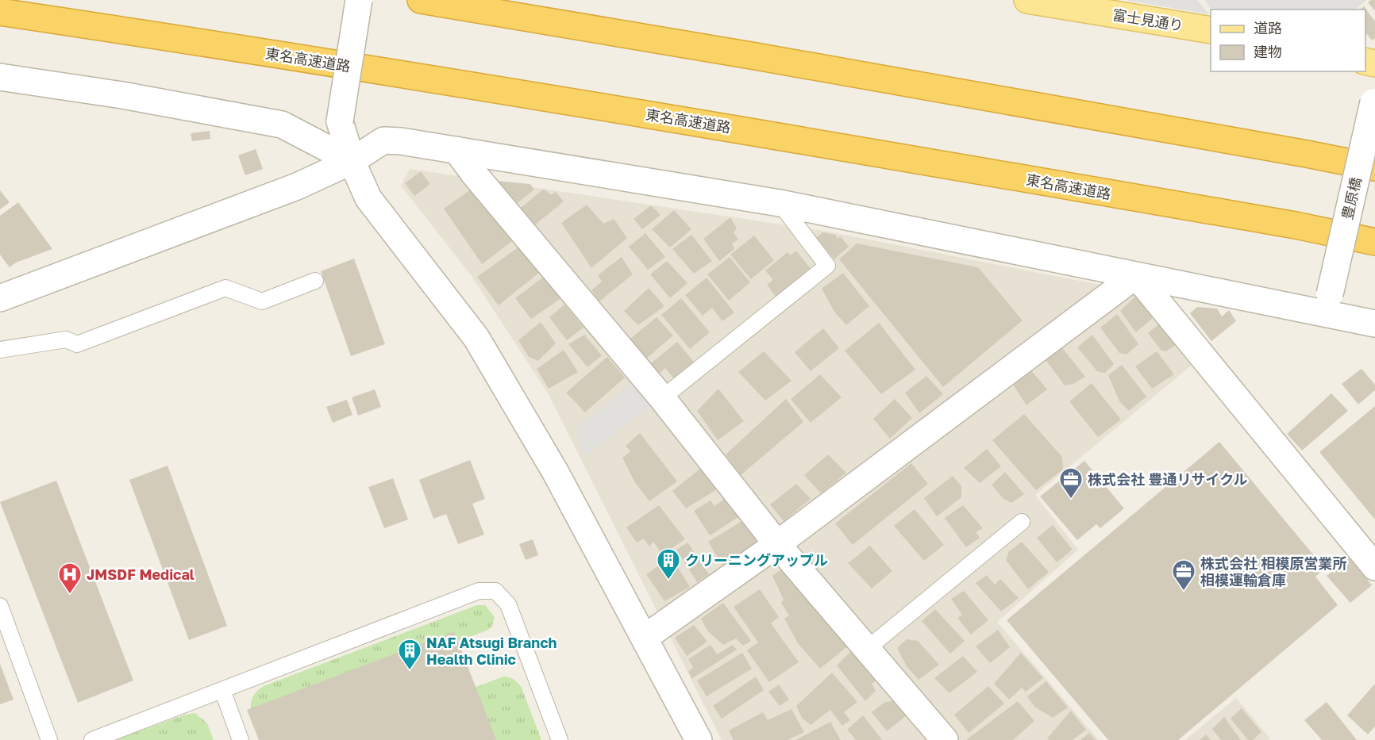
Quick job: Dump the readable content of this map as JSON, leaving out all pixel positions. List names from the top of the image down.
{
  "streets": {
    "highway": ["東名高速道路"],
    "main road": ["富士見通り"],
    "street": ["豊原橋"]
  },
  "places": {
    "office": ["株式会社 豊通リサイクル", "株式会社 相模原営業所 相模運輸倉庫"],
    "building": ["クリーニングアップル", "NAF Atsugi Branch Health Clinic"],
    "hospital": ["JMSDF Medical"]
  },
  "legend": ["道路", "建物"]
}
